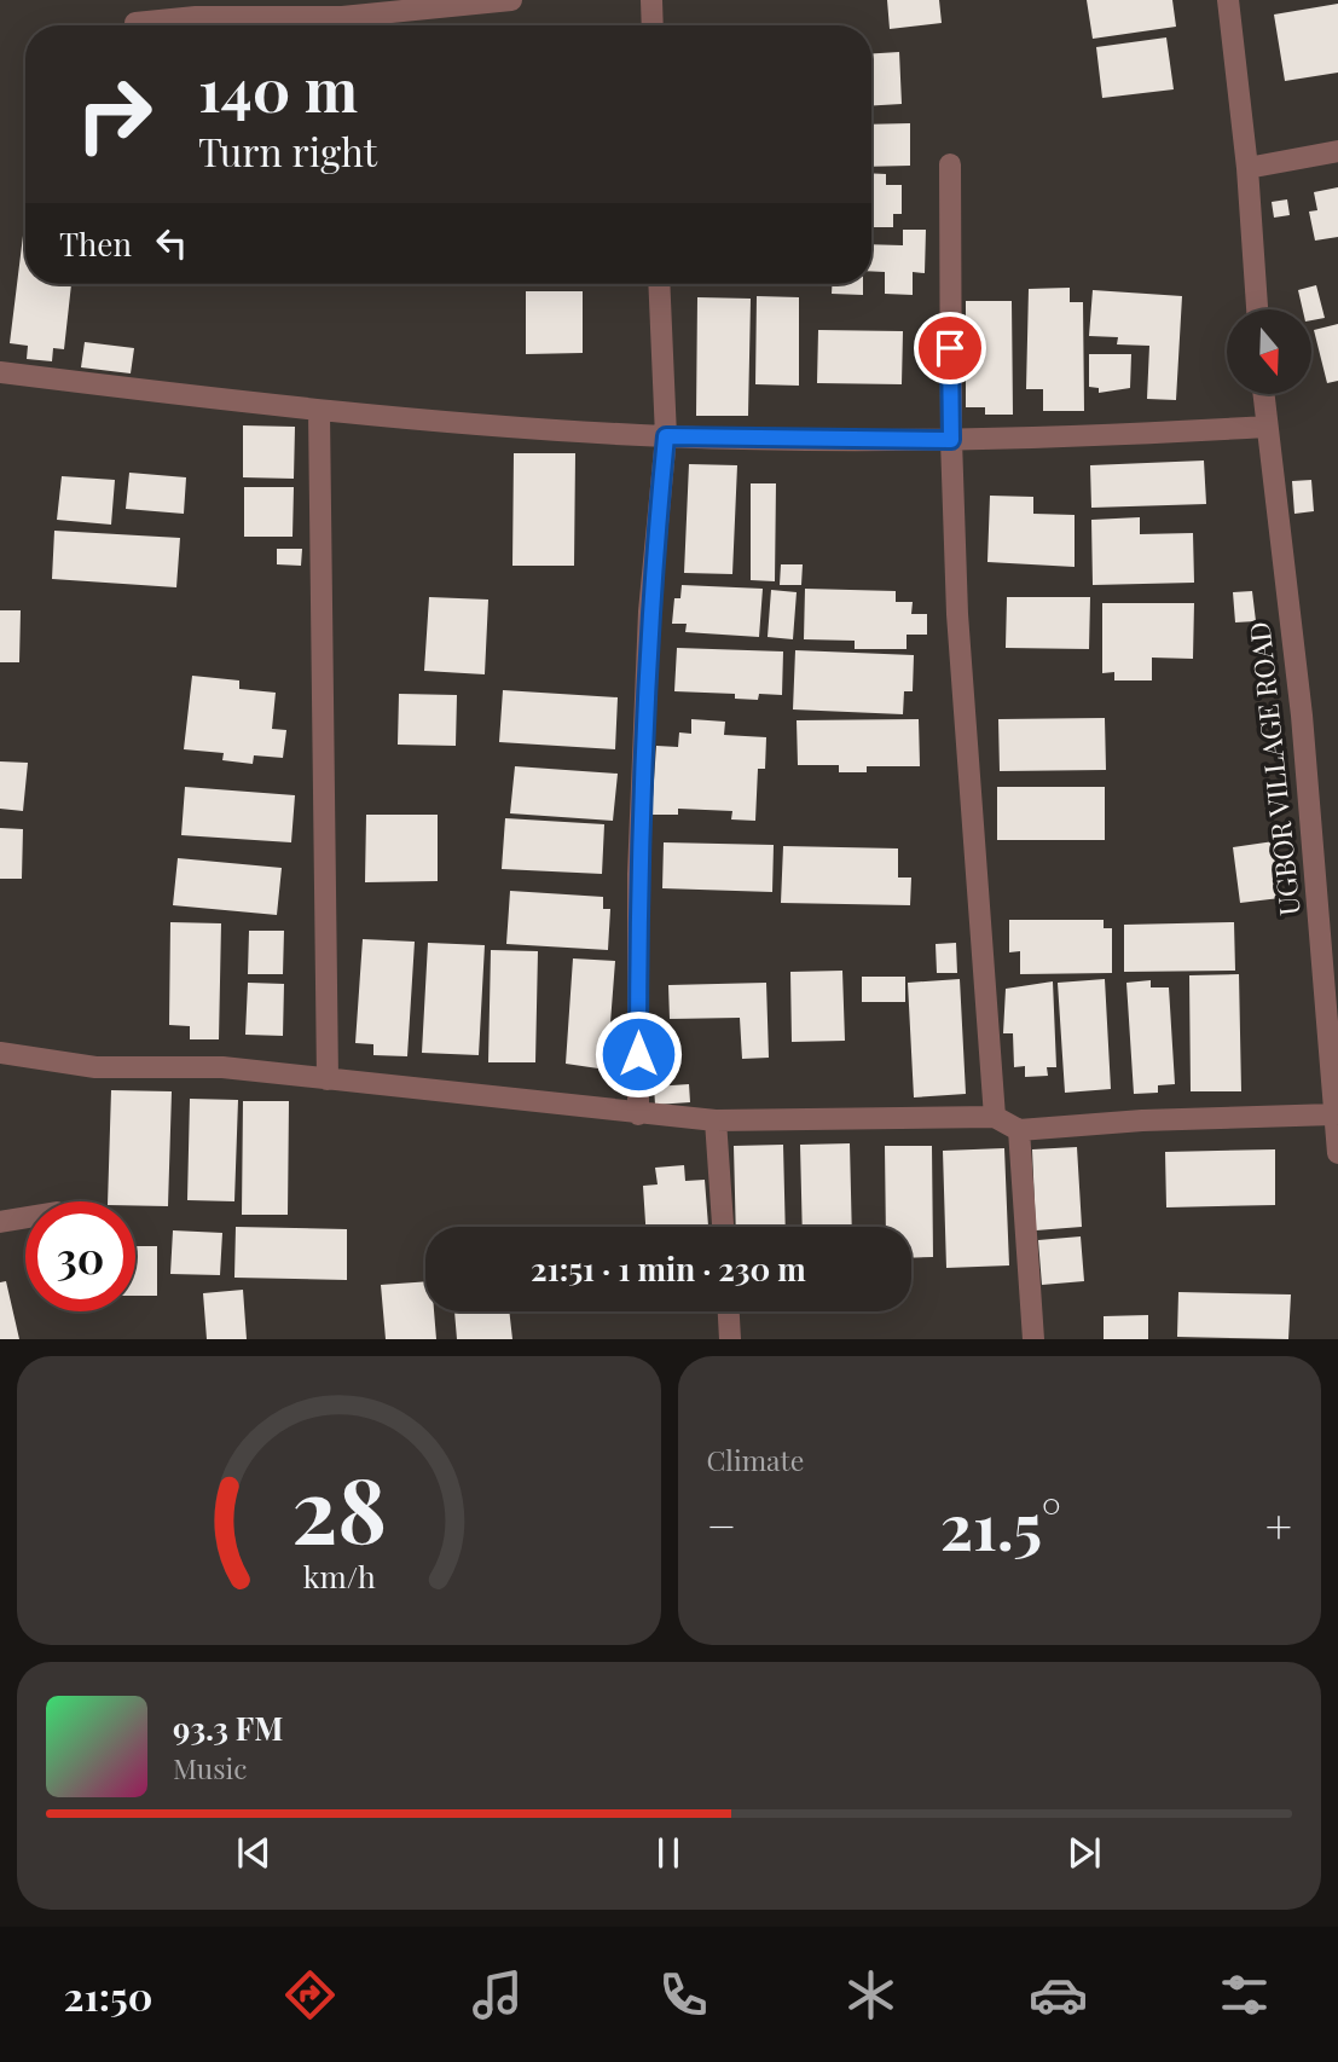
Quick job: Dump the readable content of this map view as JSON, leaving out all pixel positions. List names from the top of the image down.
{
  "streets": {
    "street": ["UGBOR VILLAGE ROAD"]
  },
  "north": "bottom",
  "page": {
    "turn": ["140 m", "Turn right"],
    "then": "Then",
    "limit": "30",
    "trip": "21:51 · 1 min · 230 m",
    "tile": "Climate",
    "heat": ["−", "21.5°", "+"],
    "song": ["93.3 FM", "Music"],
    "tabs": "21:50",
    "gauge": ["28", "km/h"]
  }
}
